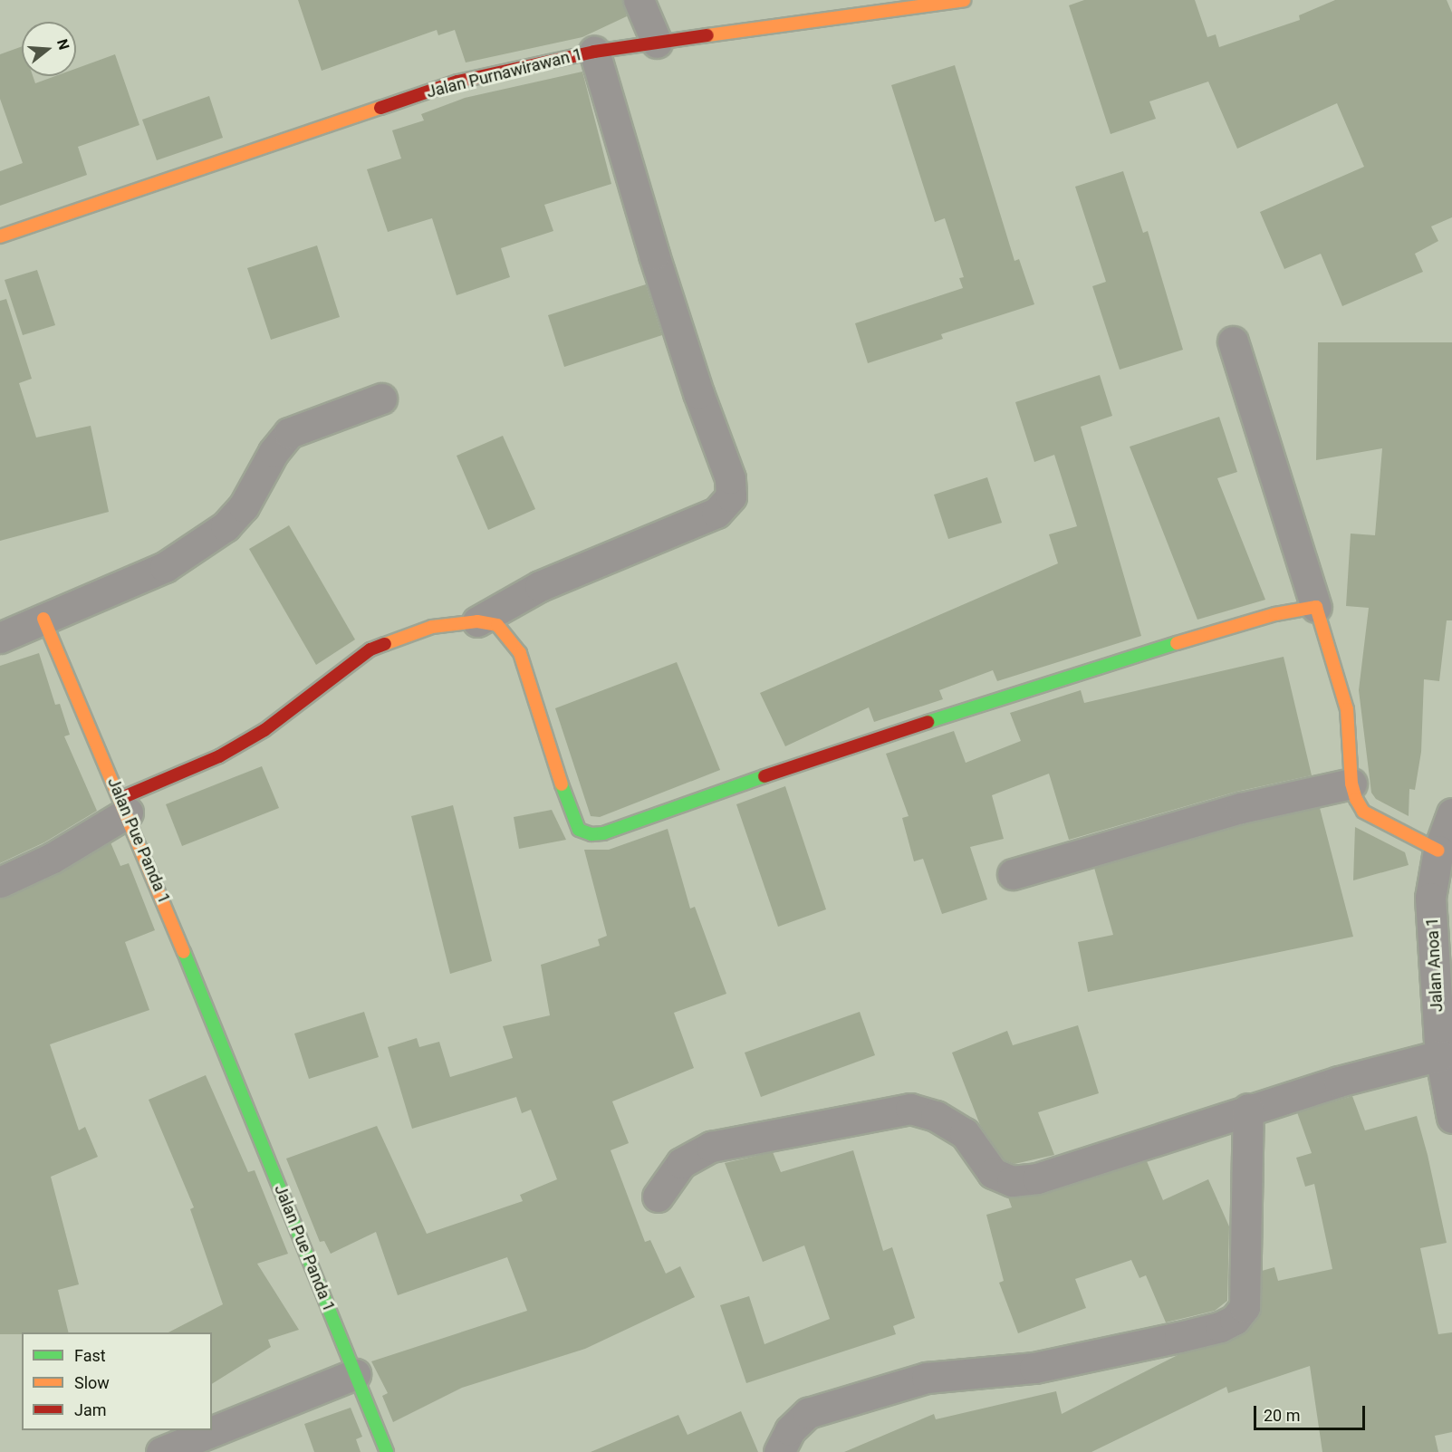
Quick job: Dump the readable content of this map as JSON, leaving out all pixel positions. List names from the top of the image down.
{
  "streets": {
    "street": ["Jalan Purnawirawan 1", "Jalan Pue Panda 1", "Jalan Anoa 1"]
  },
  "legend": ["Fast", "Slow", "Jam"],
  "scale_bar": "20 m",
  "north": "right"
}
